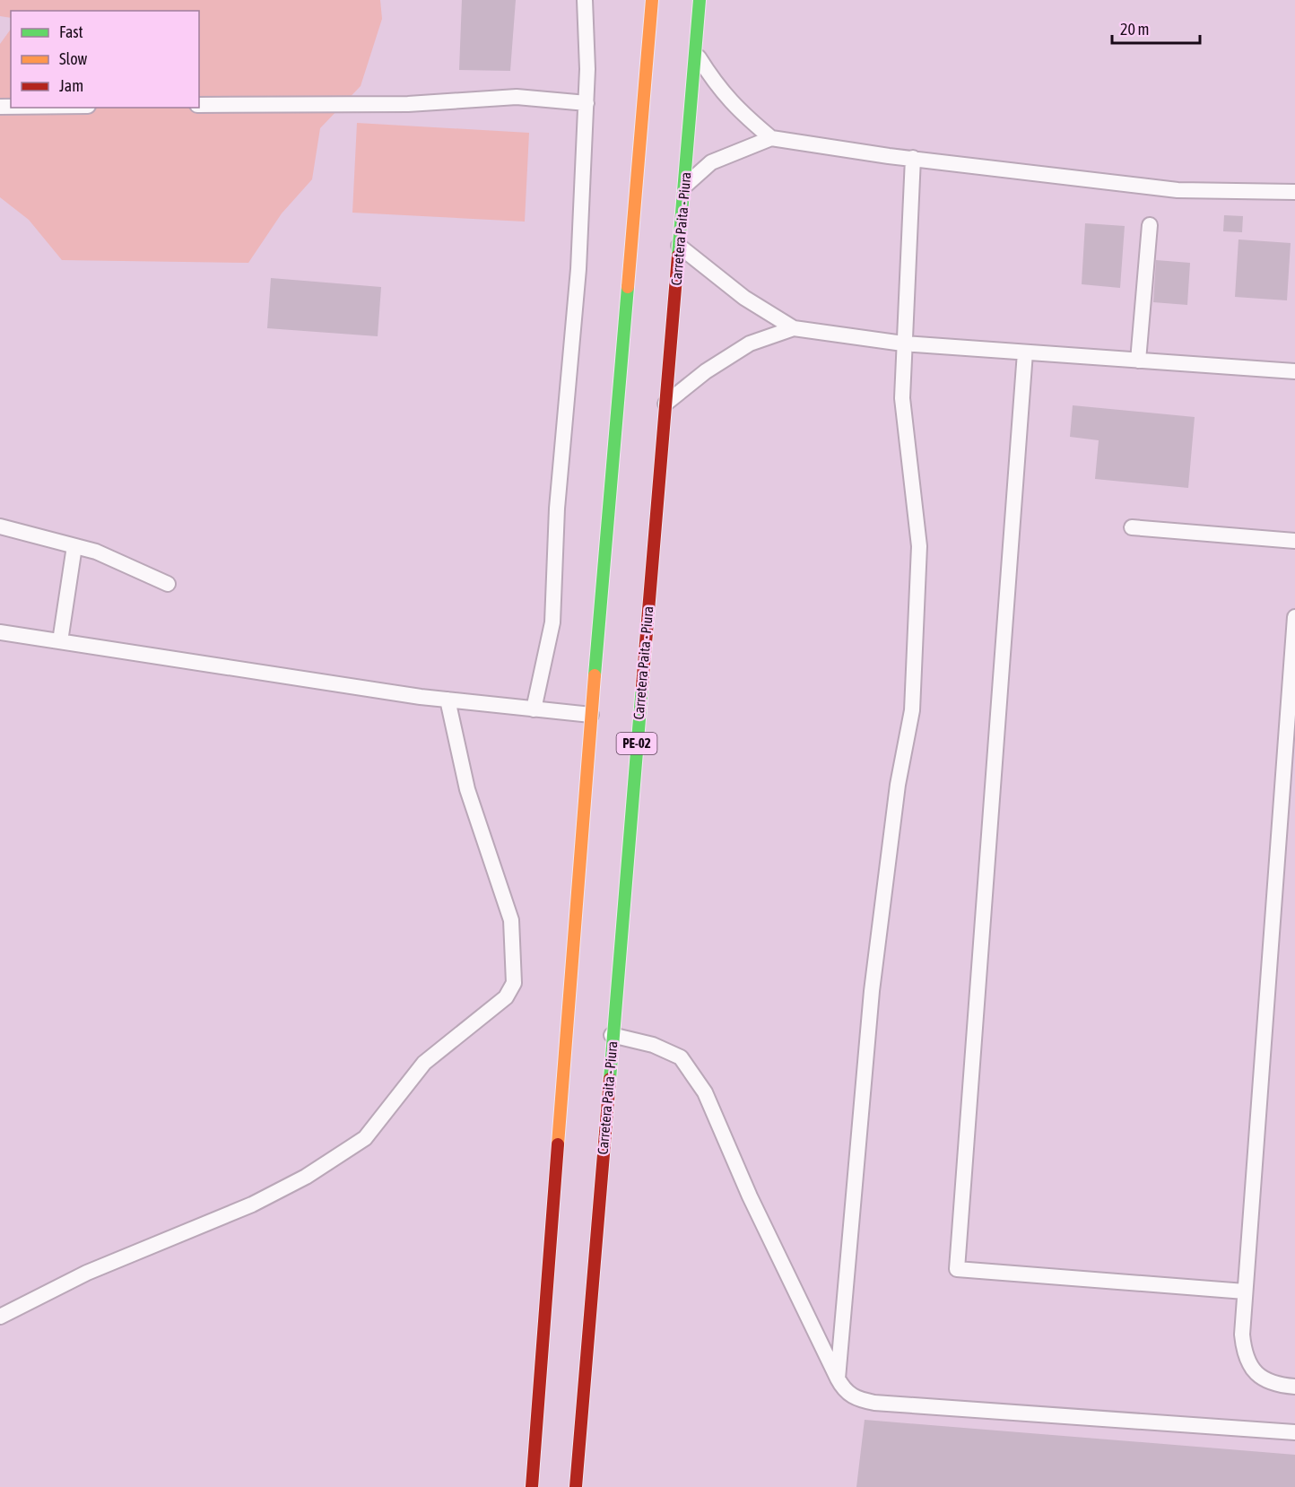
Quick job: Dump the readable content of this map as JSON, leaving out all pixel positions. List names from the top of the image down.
{
  "streets": {
    "highway": ["Carretera Paita - Piura", "PE-02"]
  },
  "legend": ["Fast", "Slow", "Jam"],
  "scale_bar": "20 m"
}
